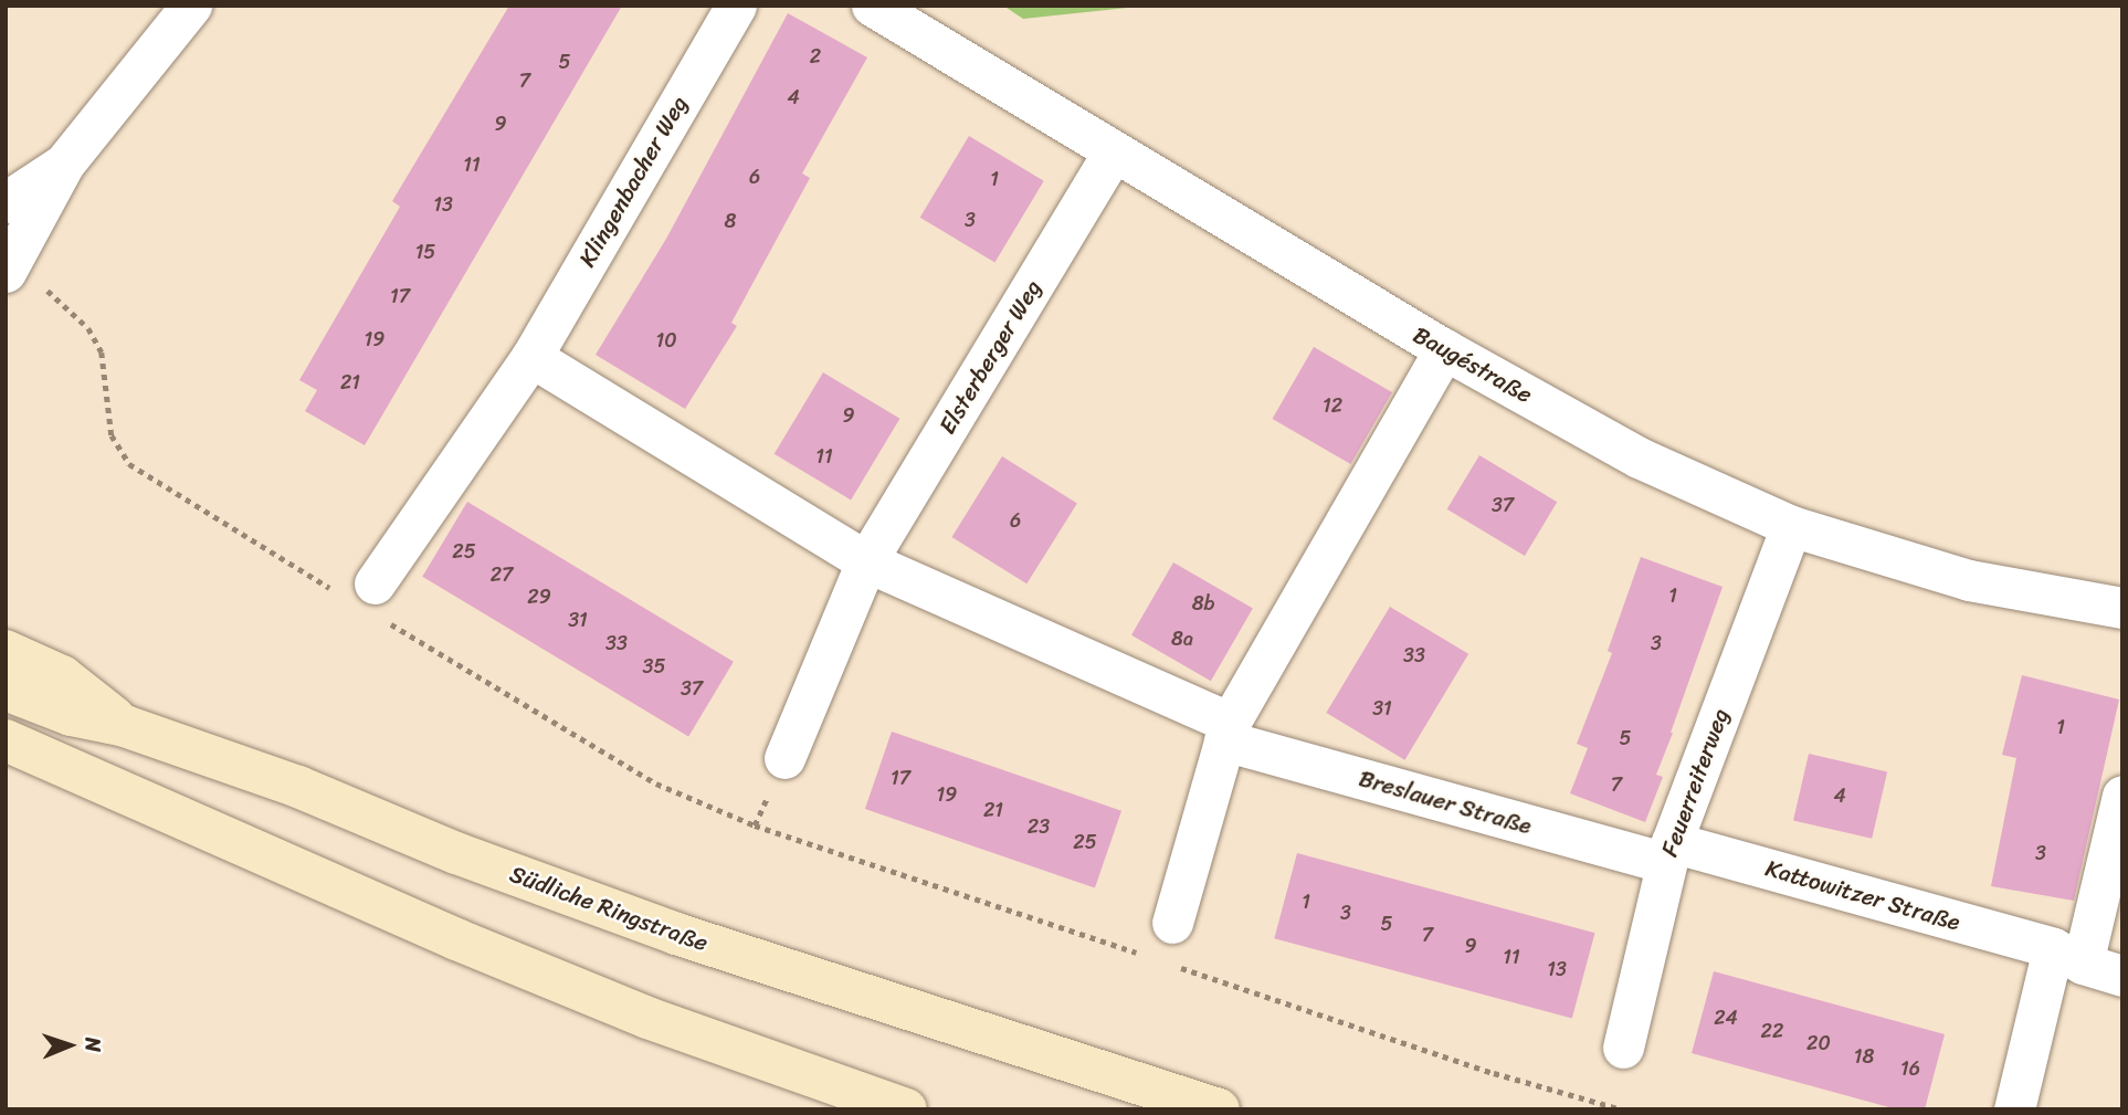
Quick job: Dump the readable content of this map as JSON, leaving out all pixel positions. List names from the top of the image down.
{
  "streets": {
    "main road": ["Südliche Ringstraße"],
    "street": [
      "Klingenbacher Weg",
      "Elsterberger Weg",
      "Baugéstraße",
      "Feuerreiterweg",
      "Breslauer Straße",
      "Kattowitzer Straße"
    ]
  },
  "crossings": [
    ["Elsterberger Weg", "Baugéstraße"],
    ["Baugéstraße", "Feuerreiterweg"],
    ["Feuerreiterweg", "Breslauer Straße"],
    ["Feuerreiterweg", "Kattowitzer Straße"],
    ["Breslauer Straße", "Kattowitzer Straße"]
  ],
  "house_numbers": [
    "2",
    "5",
    "7",
    "4",
    "9",
    "11",
    "6",
    "1",
    "13",
    "3",
    "8",
    "15",
    "17",
    "19",
    "10",
    "21",
    "12",
    "9",
    "11",
    "37",
    "6",
    "25",
    "27",
    "1",
    "29",
    "8b",
    "31",
    "8a",
    "33",
    "3",
    "33",
    "35",
    "37",
    "31",
    "1",
    "5",
    "17",
    "7",
    "19",
    "4",
    "21",
    "23",
    "25",
    "3",
    "1",
    "3",
    "5",
    "7",
    "9",
    "11",
    "13",
    "24",
    "22",
    "20",
    "18",
    "16"
  ],
  "north": "right"
}
